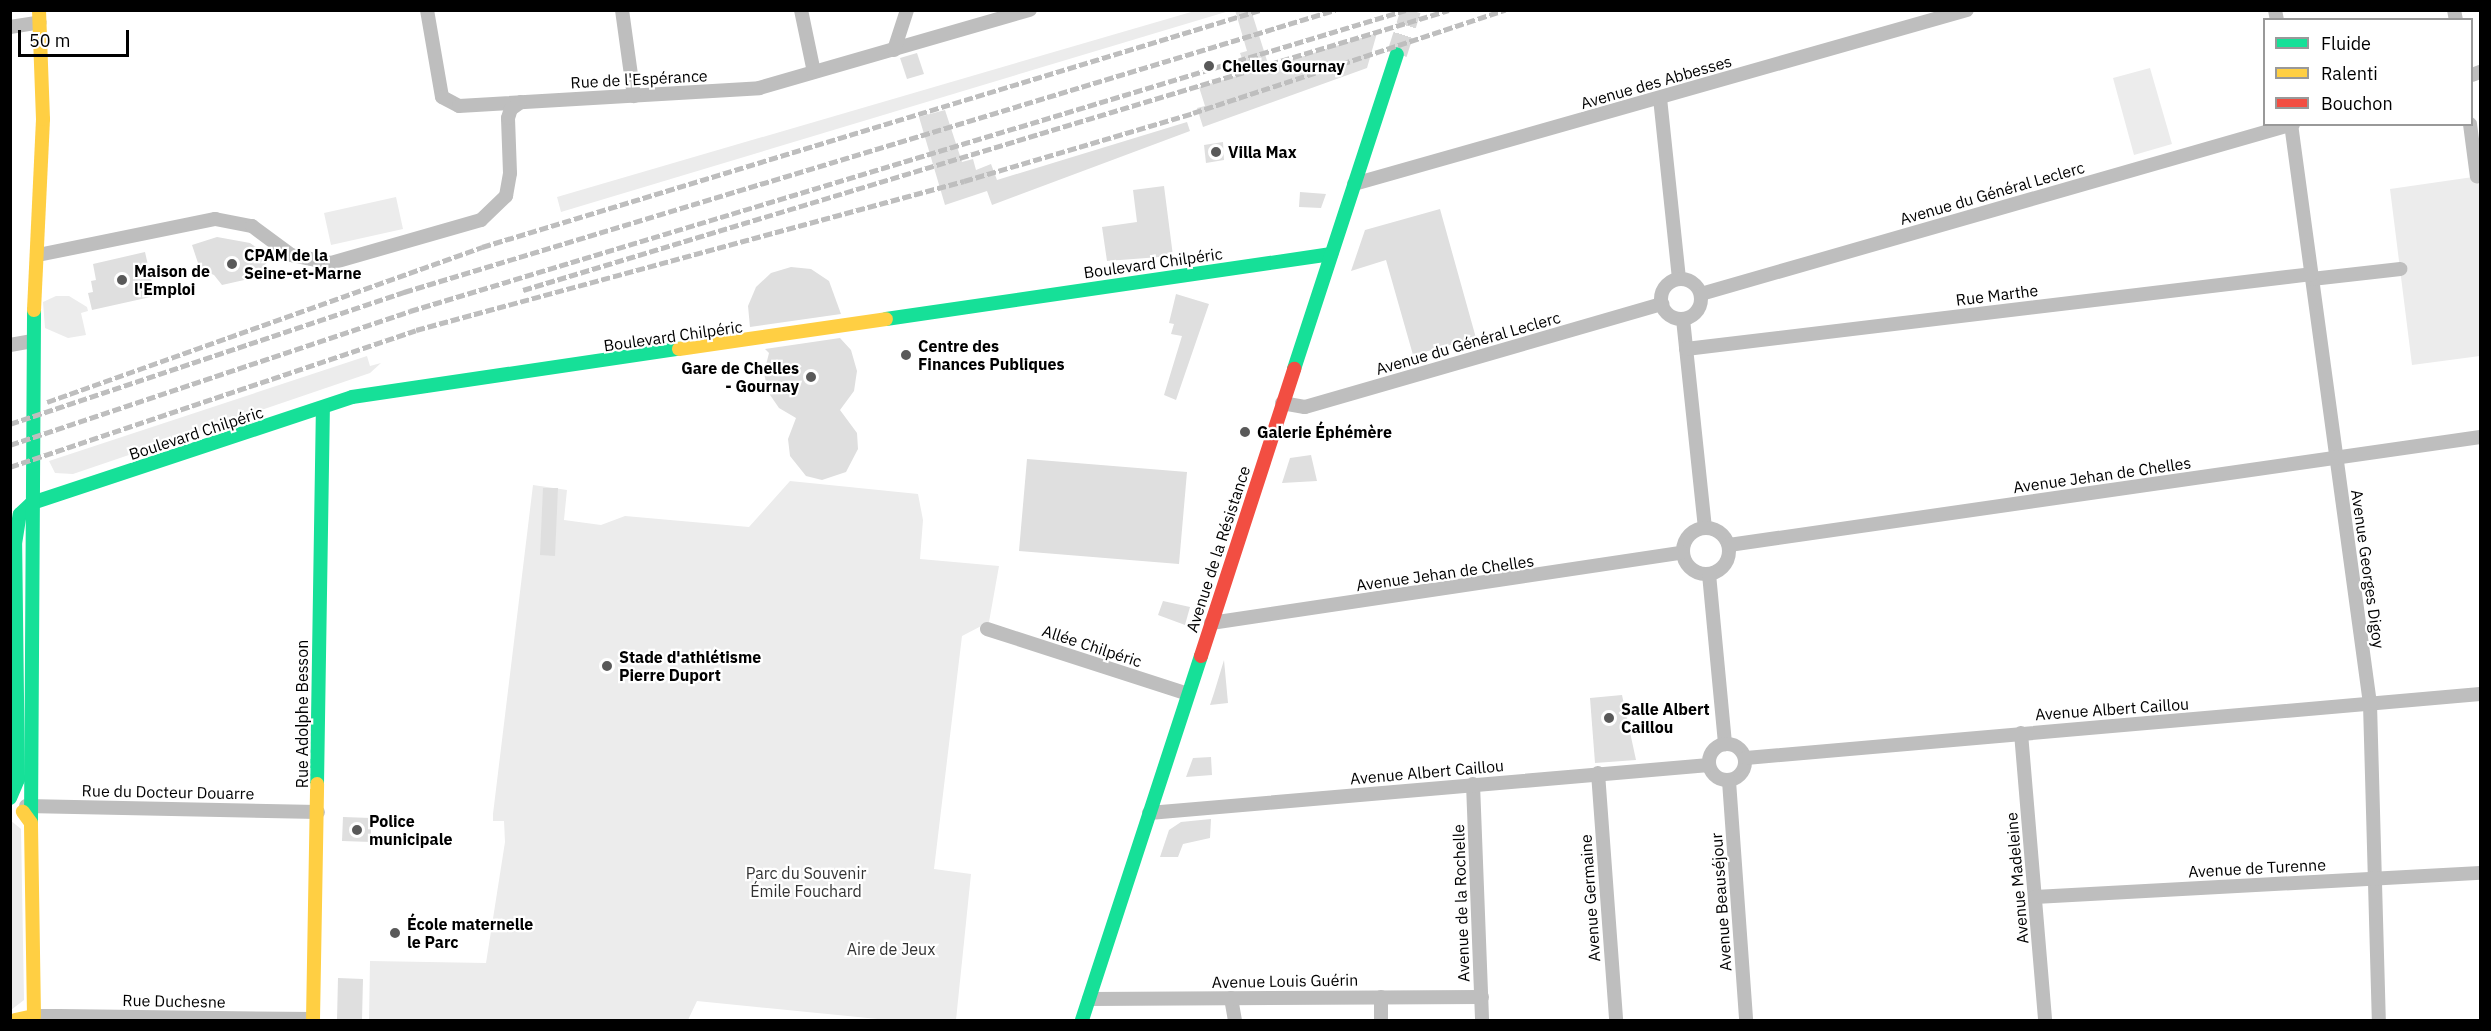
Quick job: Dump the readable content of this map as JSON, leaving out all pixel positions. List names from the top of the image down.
{
  "streets": {
    "street": [
      "Rue de l'Espérance",
      "Avenue des Abbesses",
      "Avenue du Général Leclerc",
      "Boulevard Chilpéric",
      "Rue Marthe",
      "Avenue Jehan de Chelles",
      "Avenue de la Résistance",
      "Avenue Georges Digoy",
      "Allée Chilpéric",
      "Avenue Albert Caillou",
      "Rue Adolphe Besson",
      "Rue du Docteur Douarre",
      "Avenue de Turenne",
      "Avenue Madeleine",
      "Avenue Germaine",
      "Avenue Beauséjour",
      "Avenue de la Rochelle",
      "Avenue Louis Guérin",
      "Rue Duchesne"
    ]
  },
  "crossings": [
    ["Avenue des Abbesses", "Avenue de la Résistance"],
    ["Avenue du Général Leclerc", "Avenue de la Résistance"],
    ["Boulevard Chilpéric", "Avenue de la Résistance"],
    ["Boulevard Chilpéric", "Rue Adolphe Besson"],
    ["Rue Marthe", "Avenue Georges Digoy"],
    ["Avenue Jehan de Chelles", "Avenue de la Résistance"],
    ["Avenue Jehan de Chelles", "Avenue Georges Digoy"],
    ["Avenue de la Résistance", "Allée Chilpéric"],
    ["Avenue de la Résistance", "Avenue Albert Caillou"],
    ["Avenue de la Résistance", "Avenue Louis Guérin"],
    ["Avenue Georges Digoy", "Avenue Albert Caillou"],
    ["Avenue Georges Digoy", "Avenue de Turenne"],
    ["Avenue Albert Caillou", "Avenue Madeleine"],
    ["Avenue Albert Caillou", "Avenue Germaine"],
    ["Avenue Albert Caillou", "Avenue Beauséjour"],
    ["Avenue Albert Caillou", "Avenue de la Rochelle"],
    ["Rue Adolphe Besson", "Rue du Docteur Douarre"],
    ["Rue Adolphe Besson", "Rue Duchesne"],
    ["Avenue de Turenne", "Avenue Madeleine"],
    ["Avenue de la Rochelle", "Avenue Louis Guérin"]
  ],
  "parks": ["Parc du Souvenir Émile Fouchard", "Aire de Jeux"],
  "places": [
    "Chelles Gournay",
    "Villa Max",
    "CPAM de la Seine-et-Marne",
    "Maison de l'Emploi",
    "Centre des Finances Publiques",
    "Gare de Chelles - Gournay",
    "Galerie Éphémère",
    "Stade d'athlétisme Pierre Duport",
    "Salle Albert Caillou",
    "Police municipale",
    "École maternelle le Parc"
  ],
  "legend": ["Fluide", "Ralenti", "Bouchon"],
  "scale_bar": "50 m"
}
